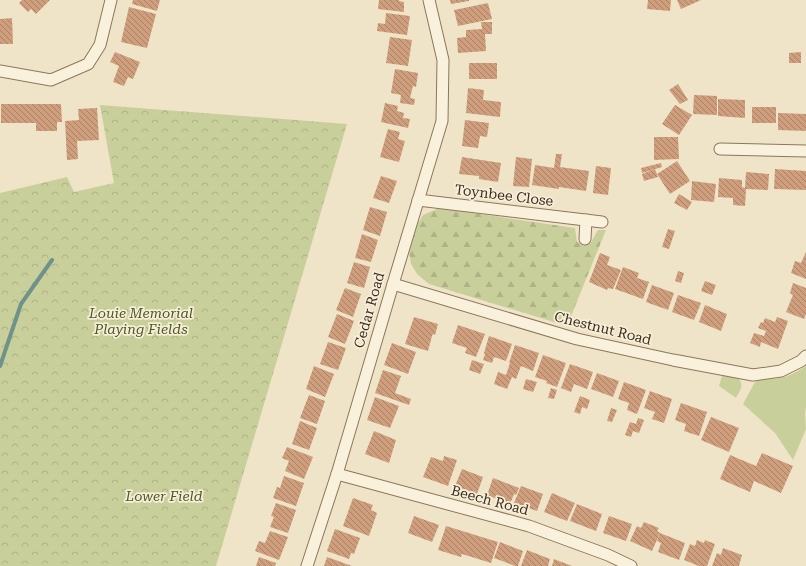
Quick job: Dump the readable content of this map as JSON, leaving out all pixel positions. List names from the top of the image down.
{
  "streets": {
    "street": [
      "Toynbee Close",
      "Cedar Road",
      "Chestnut Road",
      "Beech Road"
    ]
  },
  "crossings": [
    ["Toynbee Close", "Cedar Road"],
    ["Cedar Road", "Chestnut Road"],
    ["Cedar Road", "Beech Road"]
  ],
  "parks": ["Louie Memorial Playing Fields", "Lower Field"]
}
